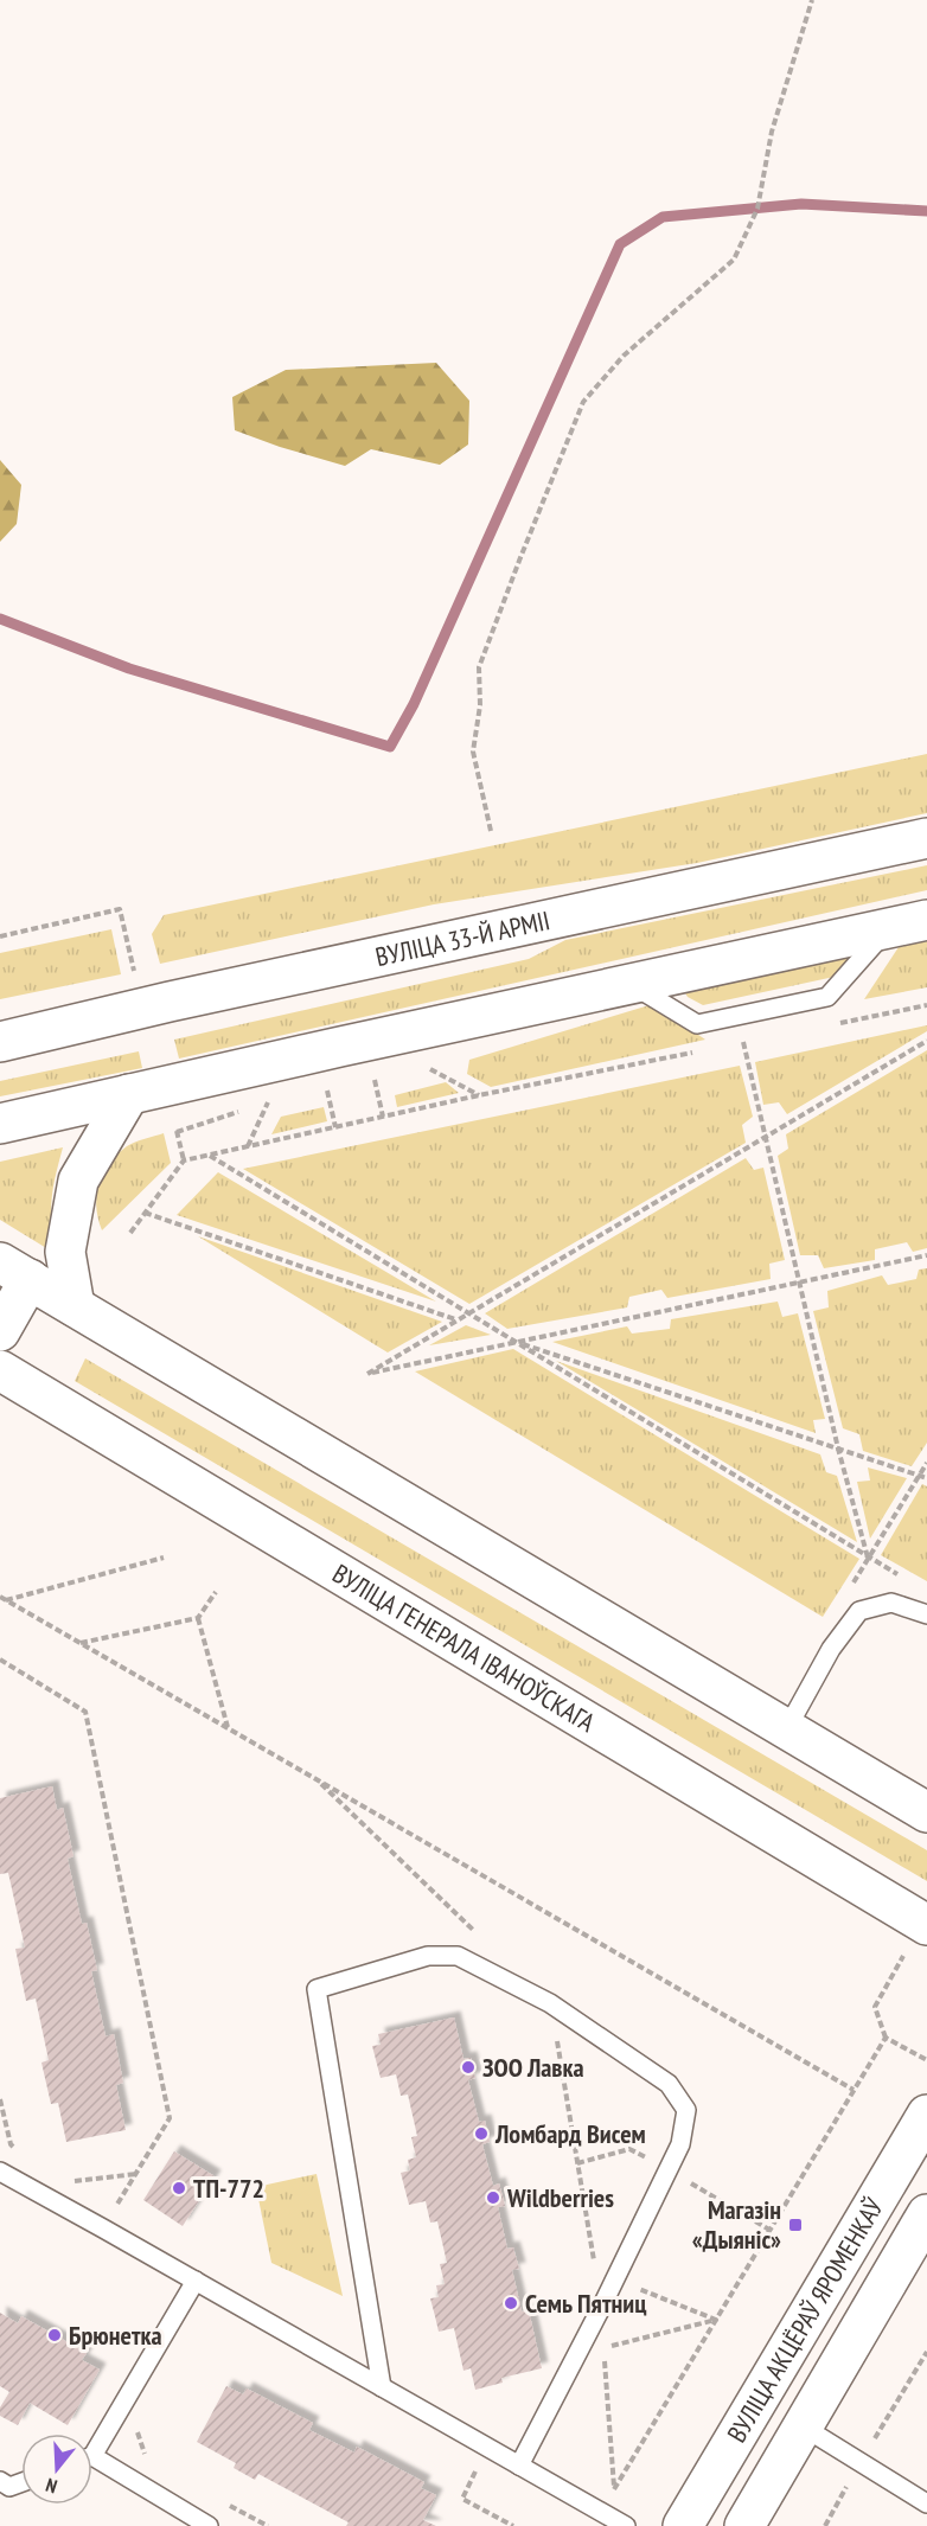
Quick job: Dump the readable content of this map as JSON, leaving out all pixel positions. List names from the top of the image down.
{
  "streets": {
    "street": ["ВУЛІЦА 33-Й АРМІІ", "ВУЛІЦА ГЕНЕРАЛА ІВАНОЎСКАГА", "ВУЛІЦА АКЦЁРАЎ ЯРОМЕНКАЎ"]
  },
  "places": {
    "other": [
      "ЗОО Лавка",
      "Ломбард Висем",
      "ТП-772",
      "Wildberries",
      "Семь Пятниц",
      "Брюнетка"
    ],
    "transit": ["Магазін «Дыяніс»"]
  },
  "north": "bottom"
}
